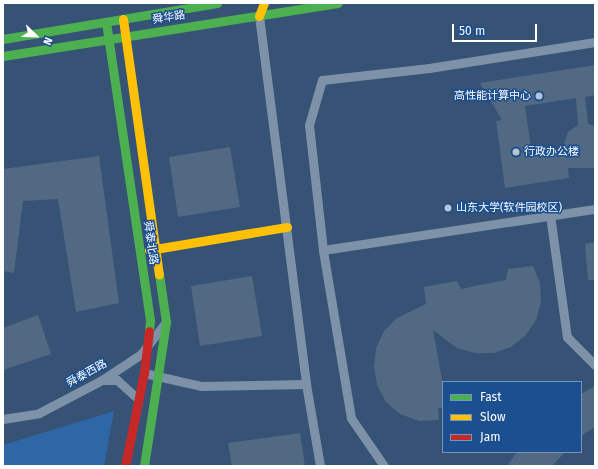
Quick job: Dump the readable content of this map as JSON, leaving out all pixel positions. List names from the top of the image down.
{
  "streets": {
    "main road": ["舜华路", "舜泰北路"],
    "street": ["舜泰西路"]
  },
  "crossings": [
    ["舜华路", "舜泰北路"],
    ["舜泰北路", "舜泰西路"]
  ],
  "places": ["高性能计算中心", "行政办公楼", "山东大学(软件园校区)"],
  "legend": ["Fast", "Slow", "Jam"],
  "scale_bar": "50 m",
  "north": "bottom right"
}
